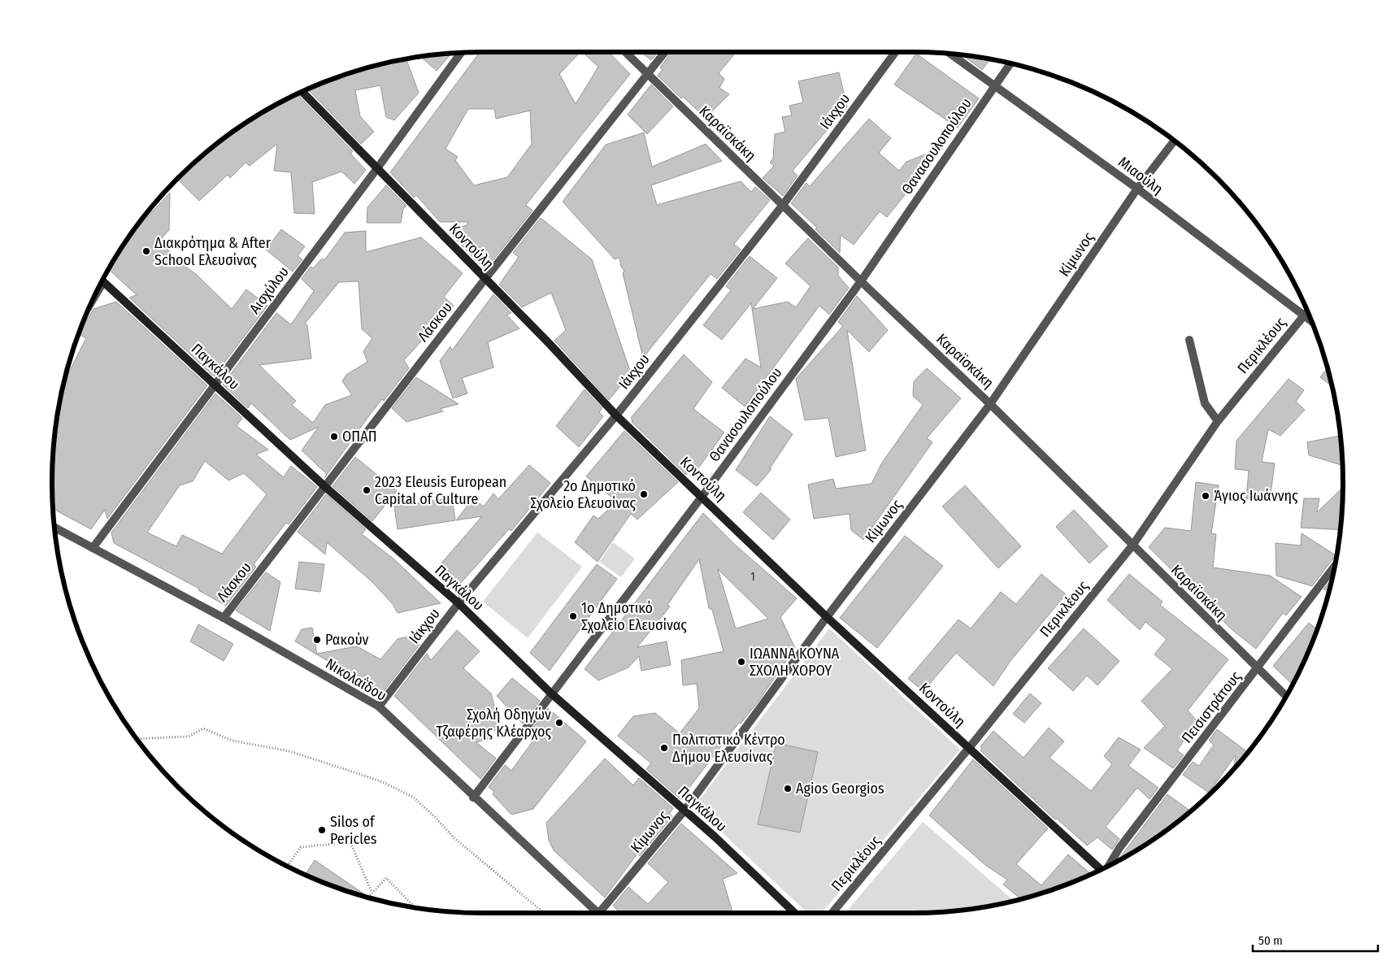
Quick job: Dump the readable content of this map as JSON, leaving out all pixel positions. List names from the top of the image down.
{
  "streets": {
    "main road": ["Κοντούλη", "Παγκάλου"],
    "street": [
      "Ιάκχου",
      "Καραϊσκάκη",
      "Θανασουλοπούλου",
      "Μιαούλη",
      "Κίμωνος",
      "Αισχύλου",
      "Λάσκου",
      "Περικλέους",
      "Νικολαΐδου",
      "Πεισιστράτους"
    ]
  },
  "crossings": [
    ["Ιάκχου", "Καραϊσκάκη"],
    ["Ιάκχου", "Κοντούλη"],
    ["Ιάκχου", "Παγκάλου"],
    ["Ιάκχου", "Νικολαΐδου"],
    ["Καραϊσκάκη", "Θανασουλοπούλου"],
    ["Καραϊσκάκη", "Κίμωνος"],
    ["Καραϊσκάκη", "Λάσκου"],
    ["Καραϊσκάκη", "Περικλέους"],
    ["Καραϊσκάκη", "Πεισιστράτους"],
    ["Θανασουλοπούλου", "Μιαούλη"],
    ["Θανασουλοπούλου", "Κοντούλη"],
    ["Θανασουλοπούλου", "Παγκάλου"],
    ["Θανασουλοπούλου", "Νικολαΐδου"],
    ["Μιαούλη", "Κίμωνος"],
    ["Μιαούλη", "Περικλέους"],
    ["Κοντούλη", "Κίμωνος"],
    ["Κοντούλη", "Αισχύλου"],
    ["Κοντούλη", "Λάσκου"],
    ["Κοντούλη", "Περικλέους"],
    ["Κίμωνος", "Παγκάλου"],
    ["Αισχύλου", "Παγκάλου"],
    ["Αισχύλου", "Νικολαΐδου"],
    ["Λάσκου", "Παγκάλου"],
    ["Λάσκου", "Νικολαΐδου"]
  ],
  "places": [
    "Διακρότημα & After School Ελευσίνας",
    "ΟΠΑΠ",
    "2023 Eleusis European Capital of Culture",
    "2ο Δημοτικό Σχολείο Ελευσίνας",
    "Άγιος Ιωάννης",
    "1ο Δημοτικό Σχολείο Ελευσίνας",
    "Ρακούν",
    "ΙΩΑΝΝΑ ΚΟΥΝΑ ΣΧΟΛΗ ΧΟΡΟΥ",
    "Σχολή Οδηγών Τζαφέρης Κλέαρχος",
    "Πολιτιστικό Κέντρο Δήμου Ελευσίνας",
    "Agios Georgios",
    "Silos of Pericles"
  ],
  "house_numbers": ["1"],
  "scale_bar": "50 m"
}
